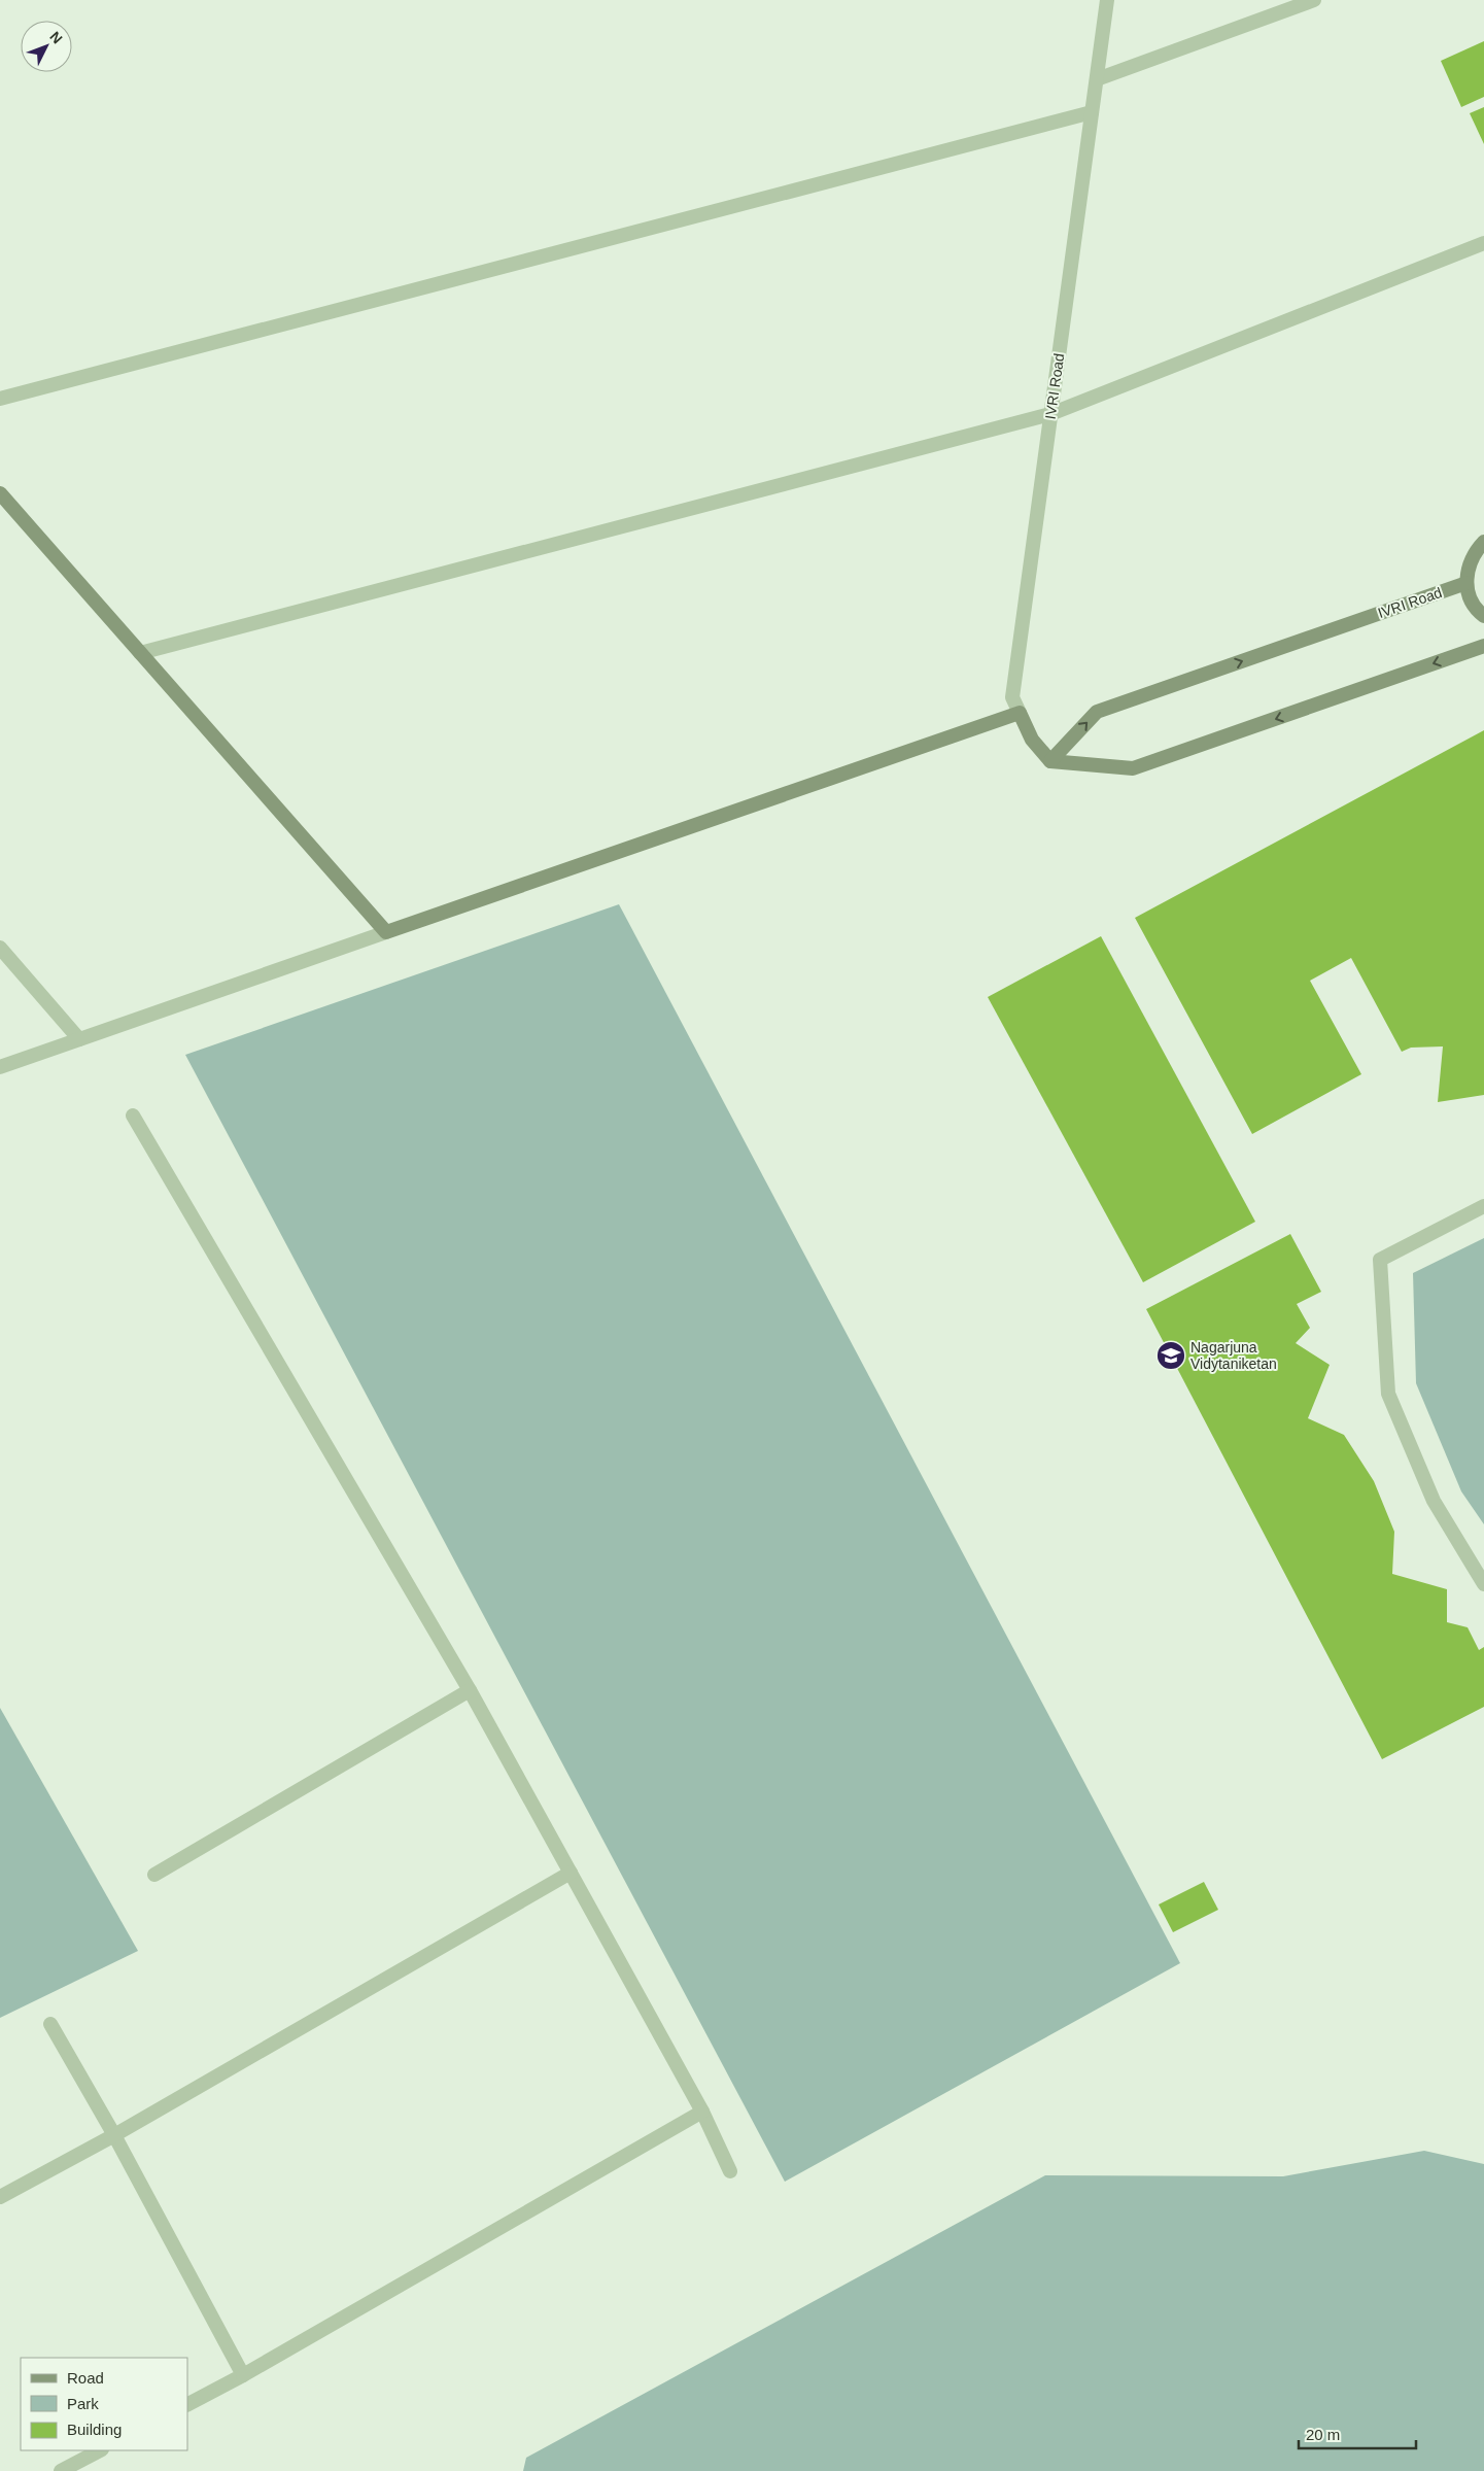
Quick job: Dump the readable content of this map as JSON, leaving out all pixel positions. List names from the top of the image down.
{
  "streets": {
    "main road": ["IVRI Road"]
  },
  "one_way": ["IVRI Road"],
  "places": {
    "school or university": ["Nagarjuna Vidytaniketan"]
  },
  "legend": ["Road", "Park", "Building"],
  "scale_bar": "20 m",
  "north": "top right"
}
